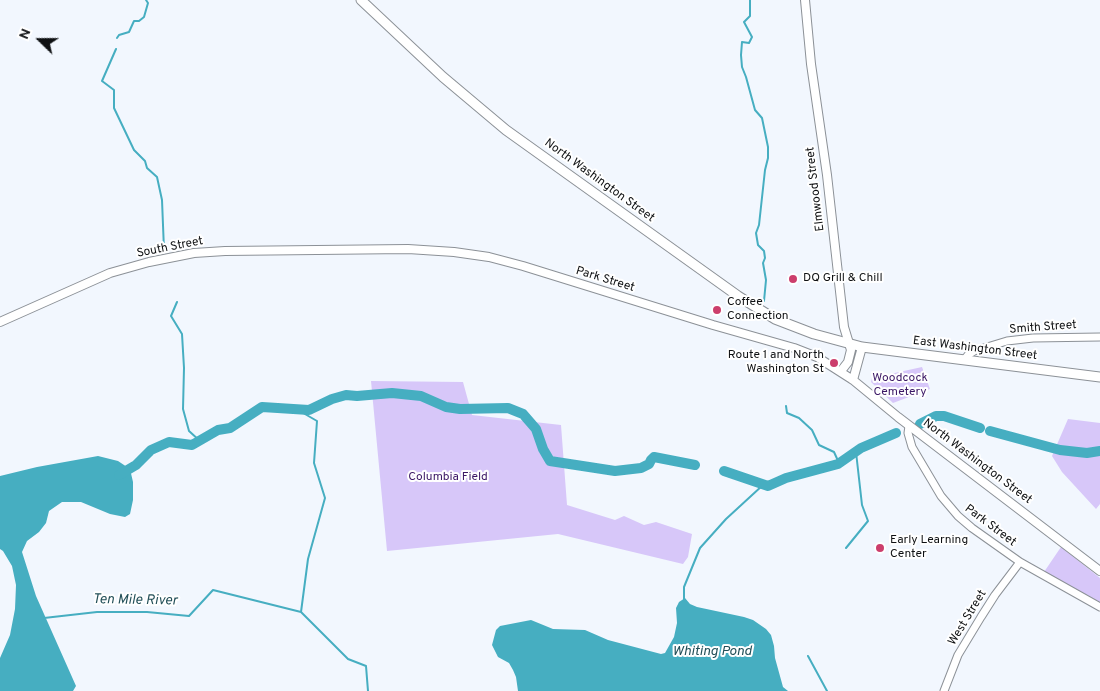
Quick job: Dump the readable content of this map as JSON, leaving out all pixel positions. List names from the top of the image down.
{
  "streets": {
    "main road": [
      "North Washington Street",
      "Elmwood Street",
      "South Street",
      "Park Street",
      "East Washington Street"
    ],
    "street": ["Smith Street", "West Street"]
  },
  "crossings": [
    ["North Washington Street", "Elmwood Street"],
    ["North Washington Street", "Park Street"],
    ["North Washington Street", "East Washington Street"],
    ["Elmwood Street", "Park Street"],
    ["Elmwood Street", "East Washington Street"],
    ["South Street", "Park Street"],
    ["Park Street", "West Street"],
    ["Smith Street", "East Washington Street"]
  ],
  "water": ["Ten Mile River", "Whiting Pond"],
  "parks": ["Woodcock Cemetery", "Columbia Field"],
  "places": [
    "DQ Grill & Chill",
    "Coffee Connection",
    "Route 1 and North Washington St",
    "Early Learning Center"
  ],
  "north": "left"
}
